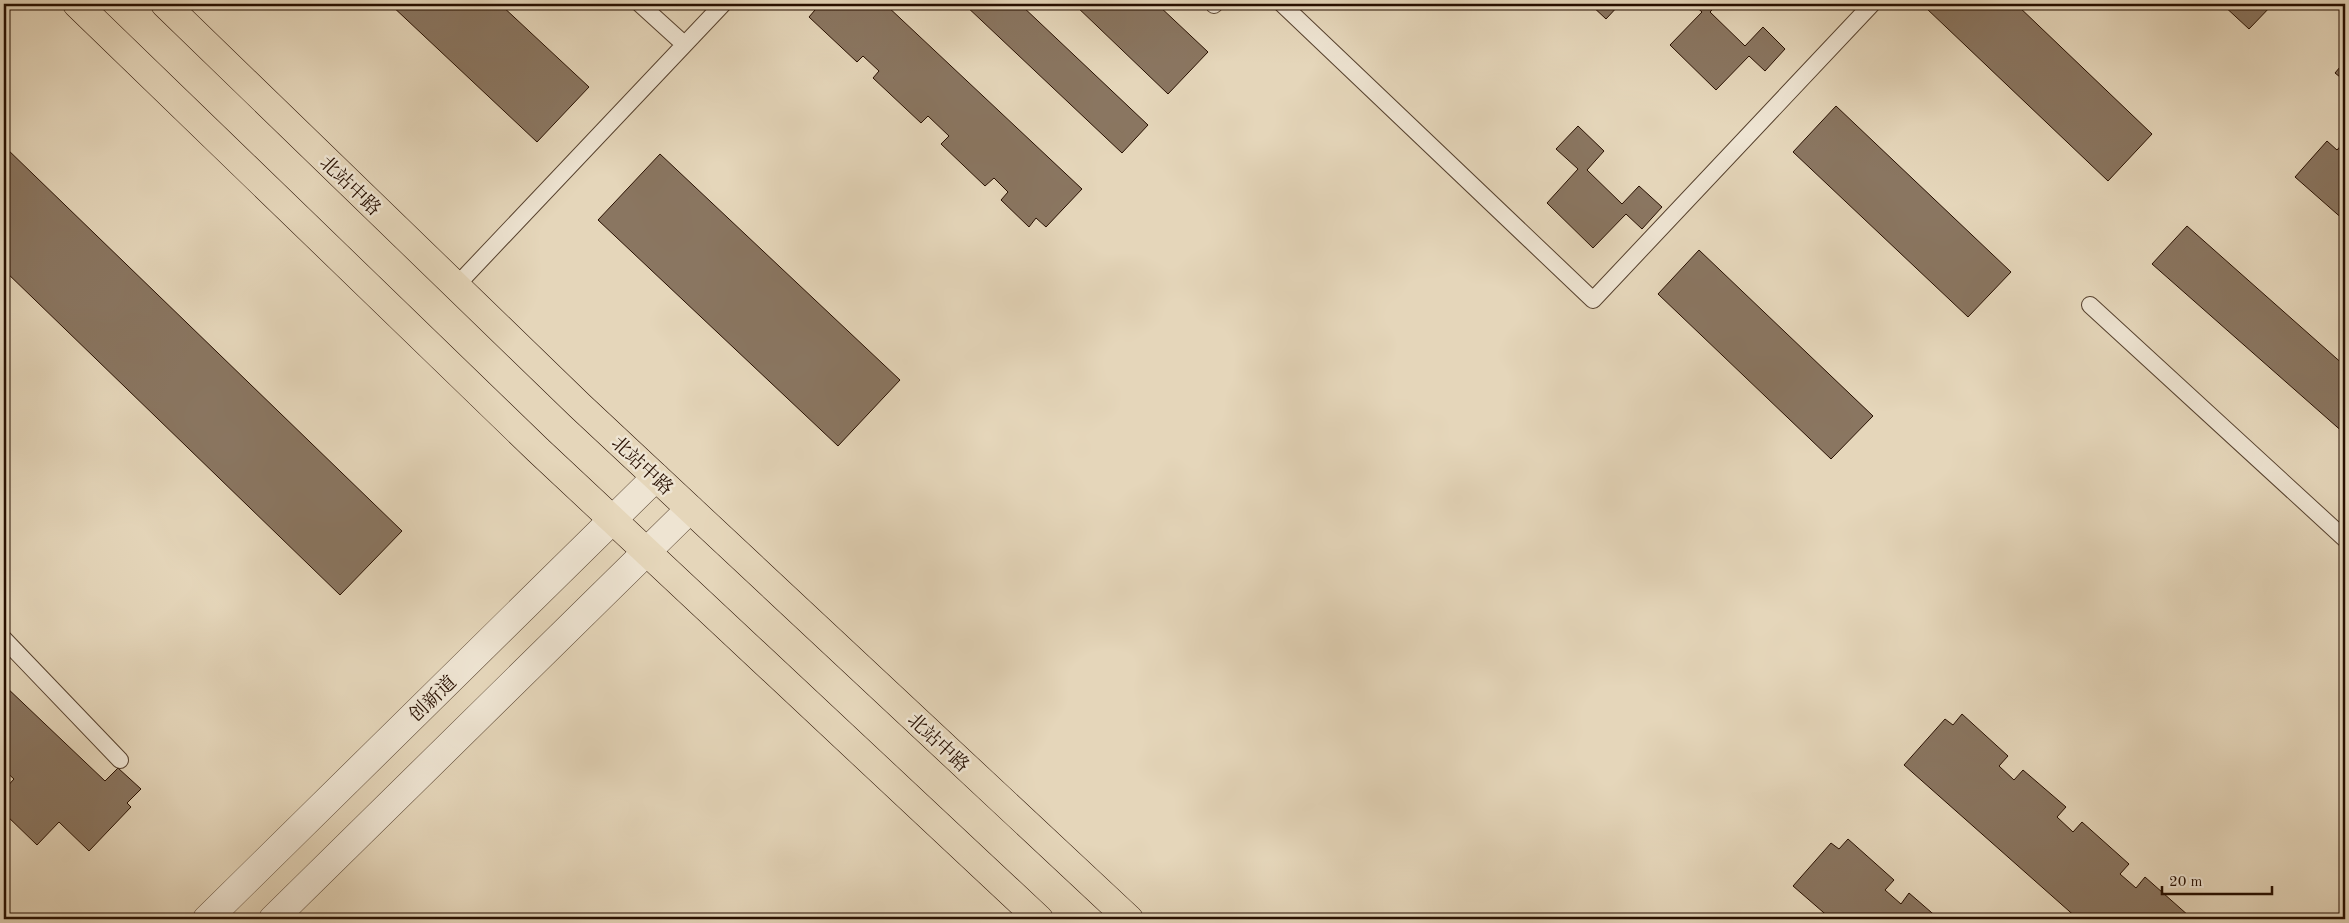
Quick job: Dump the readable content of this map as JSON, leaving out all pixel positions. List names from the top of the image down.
{
  "streets": {
    "main road": ["北站中路"],
    "street": ["创新道"]
  },
  "crossings": [
    ["北站中路", "创新道"]
  ],
  "scale_bar": "20 m"
}
